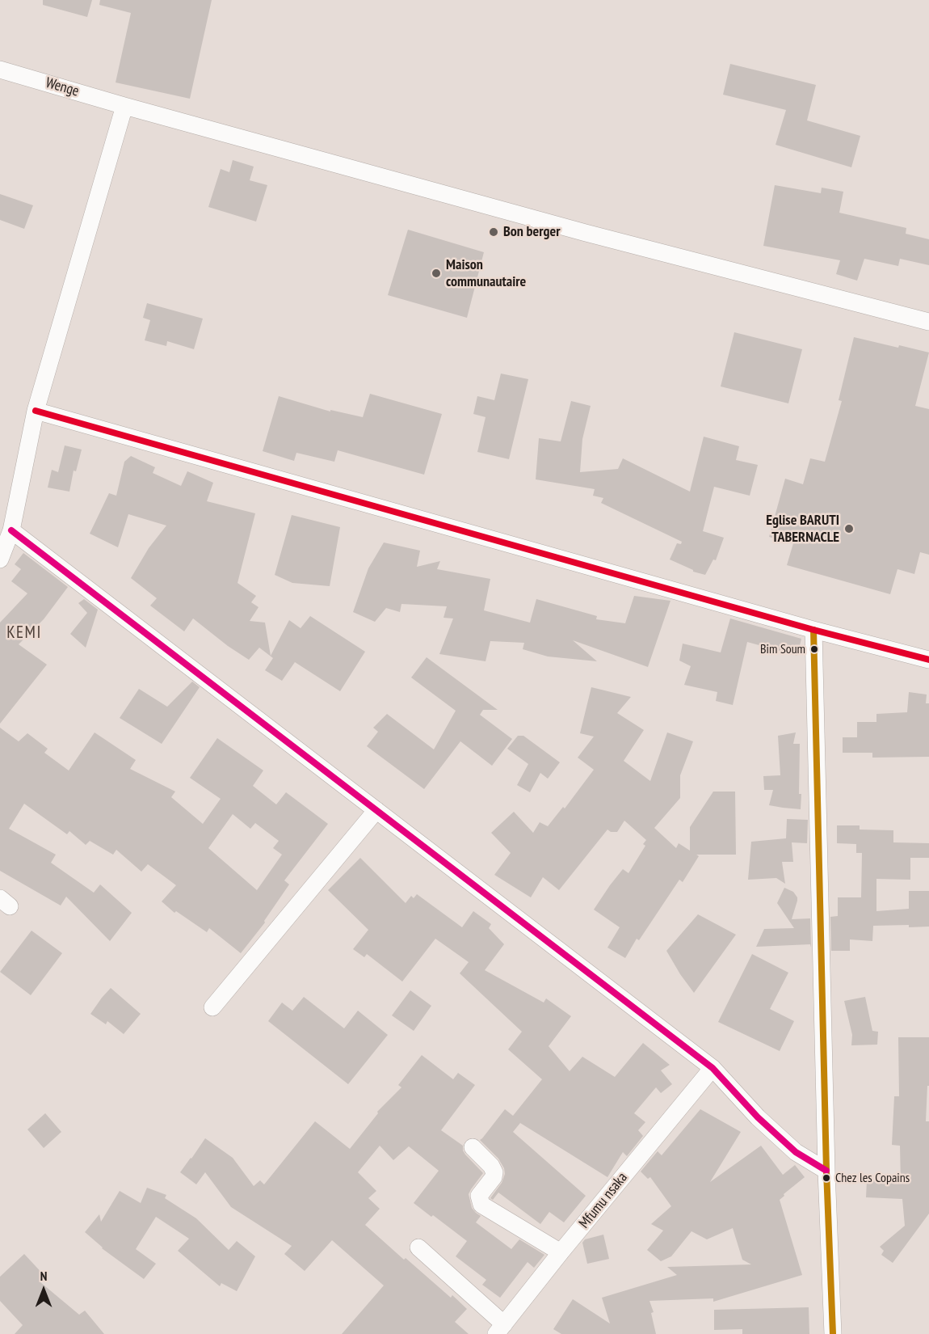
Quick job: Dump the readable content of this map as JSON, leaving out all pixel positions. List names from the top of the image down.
{
  "streets": {
    "street": ["Wenge", "Mfumu nsaka"]
  },
  "districts": ["KEMI"],
  "places": [
    "Bon berger",
    "Maison communautaire",
    "Eglise BARUTI TABERNACLE",
    "Bim Soum",
    "Chez les Copains"
  ],
  "north": "top"
}
